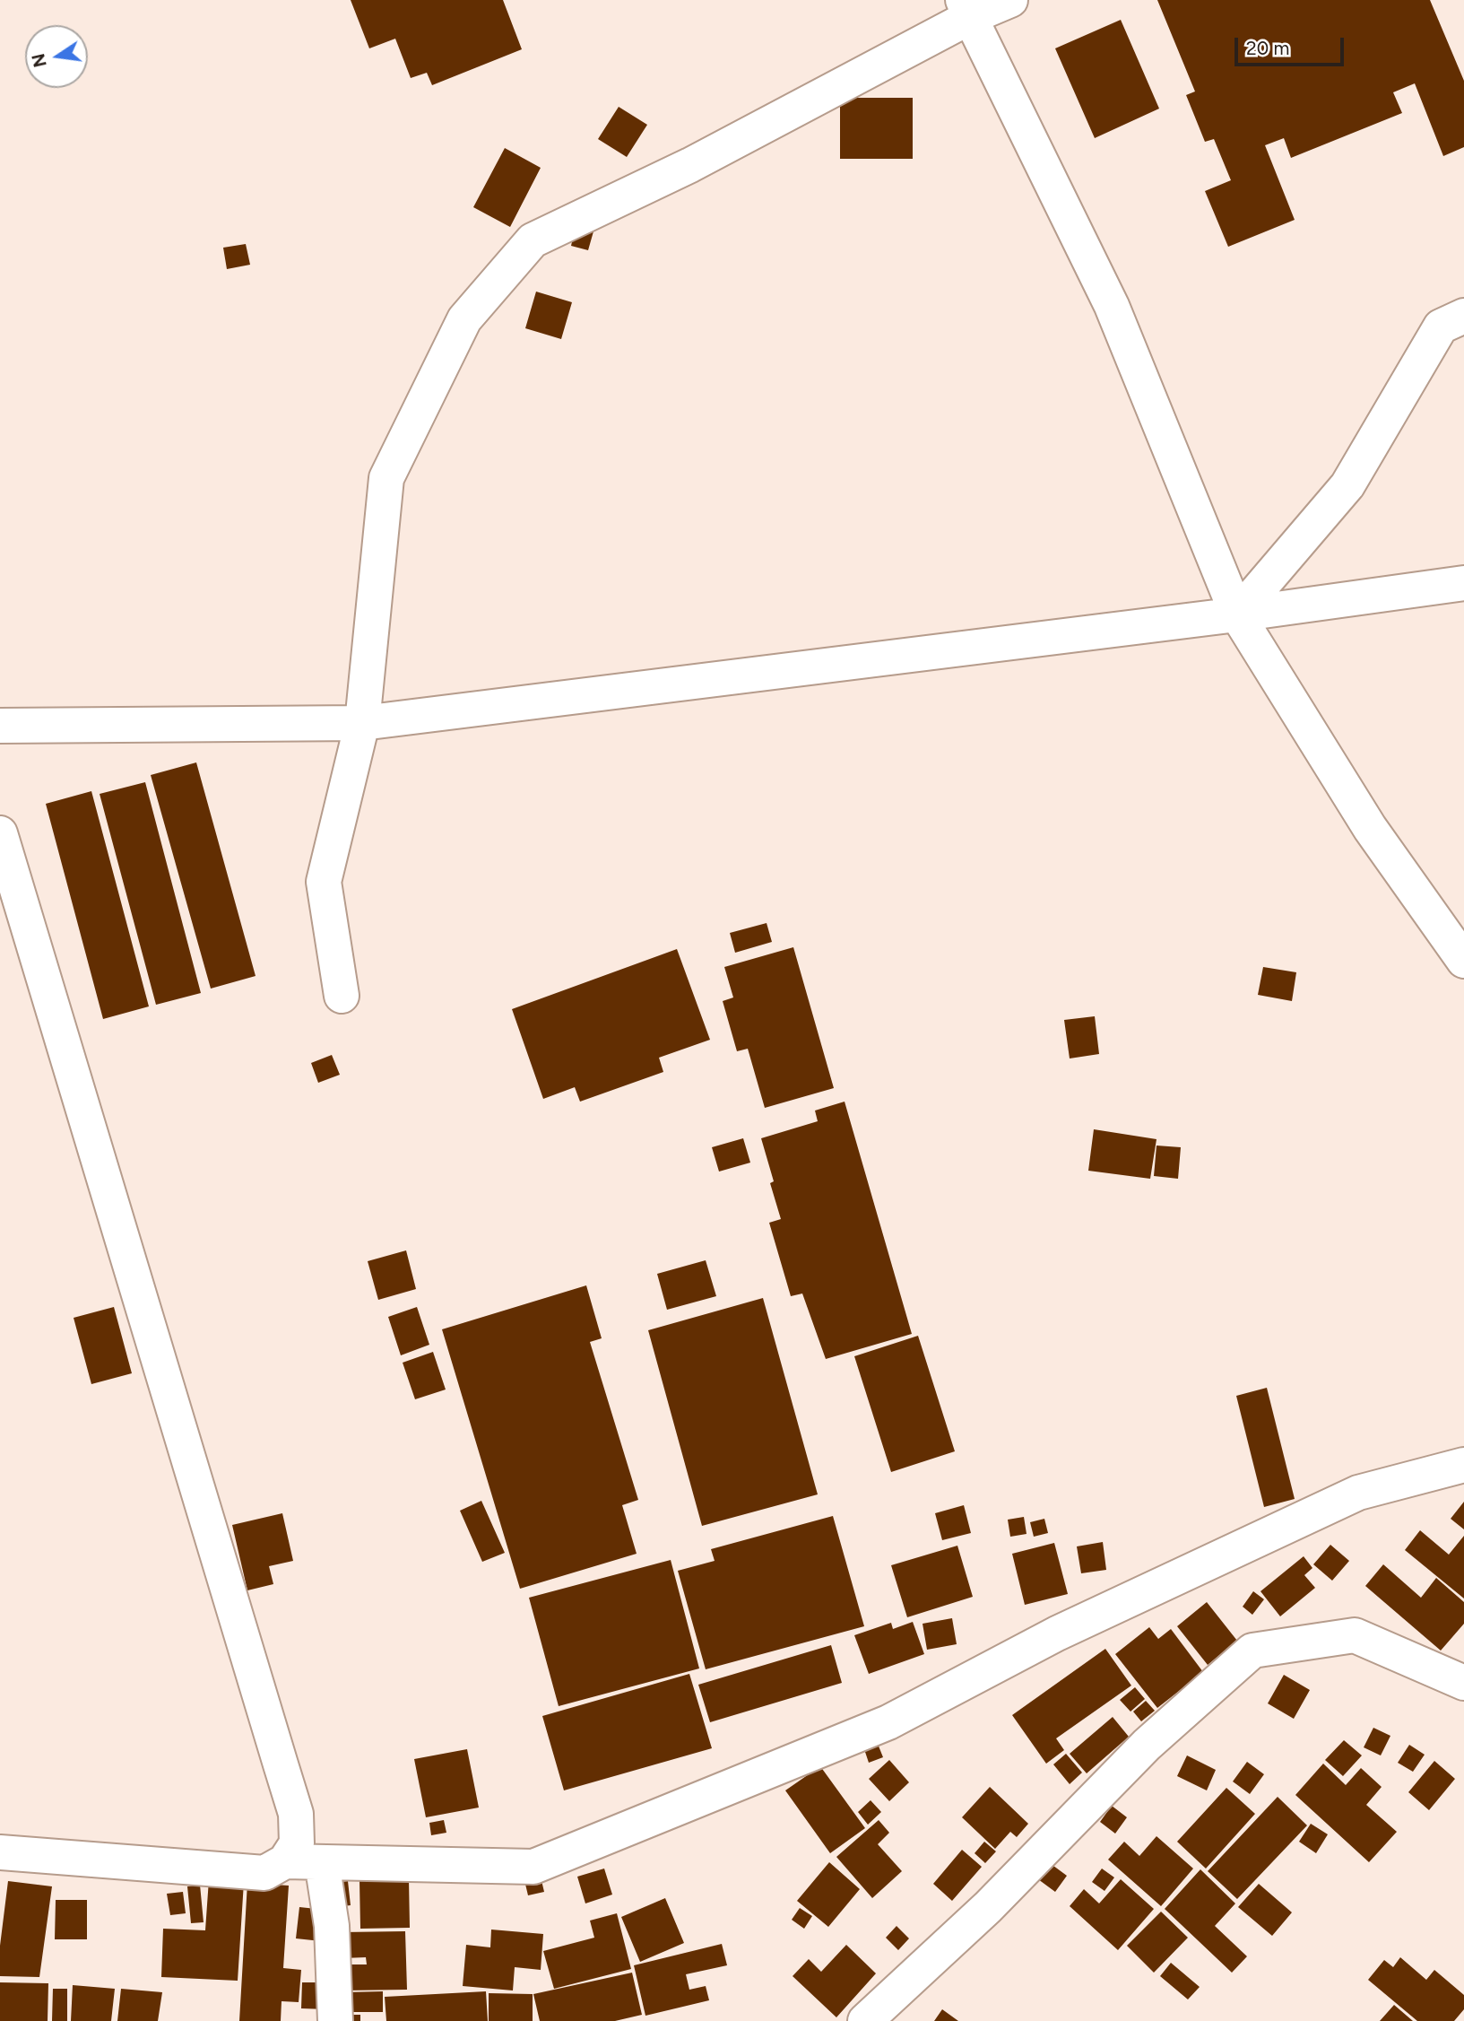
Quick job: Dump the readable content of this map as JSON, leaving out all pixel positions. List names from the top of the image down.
{
  "scale_bar": "20 m",
  "north": "left"
}
